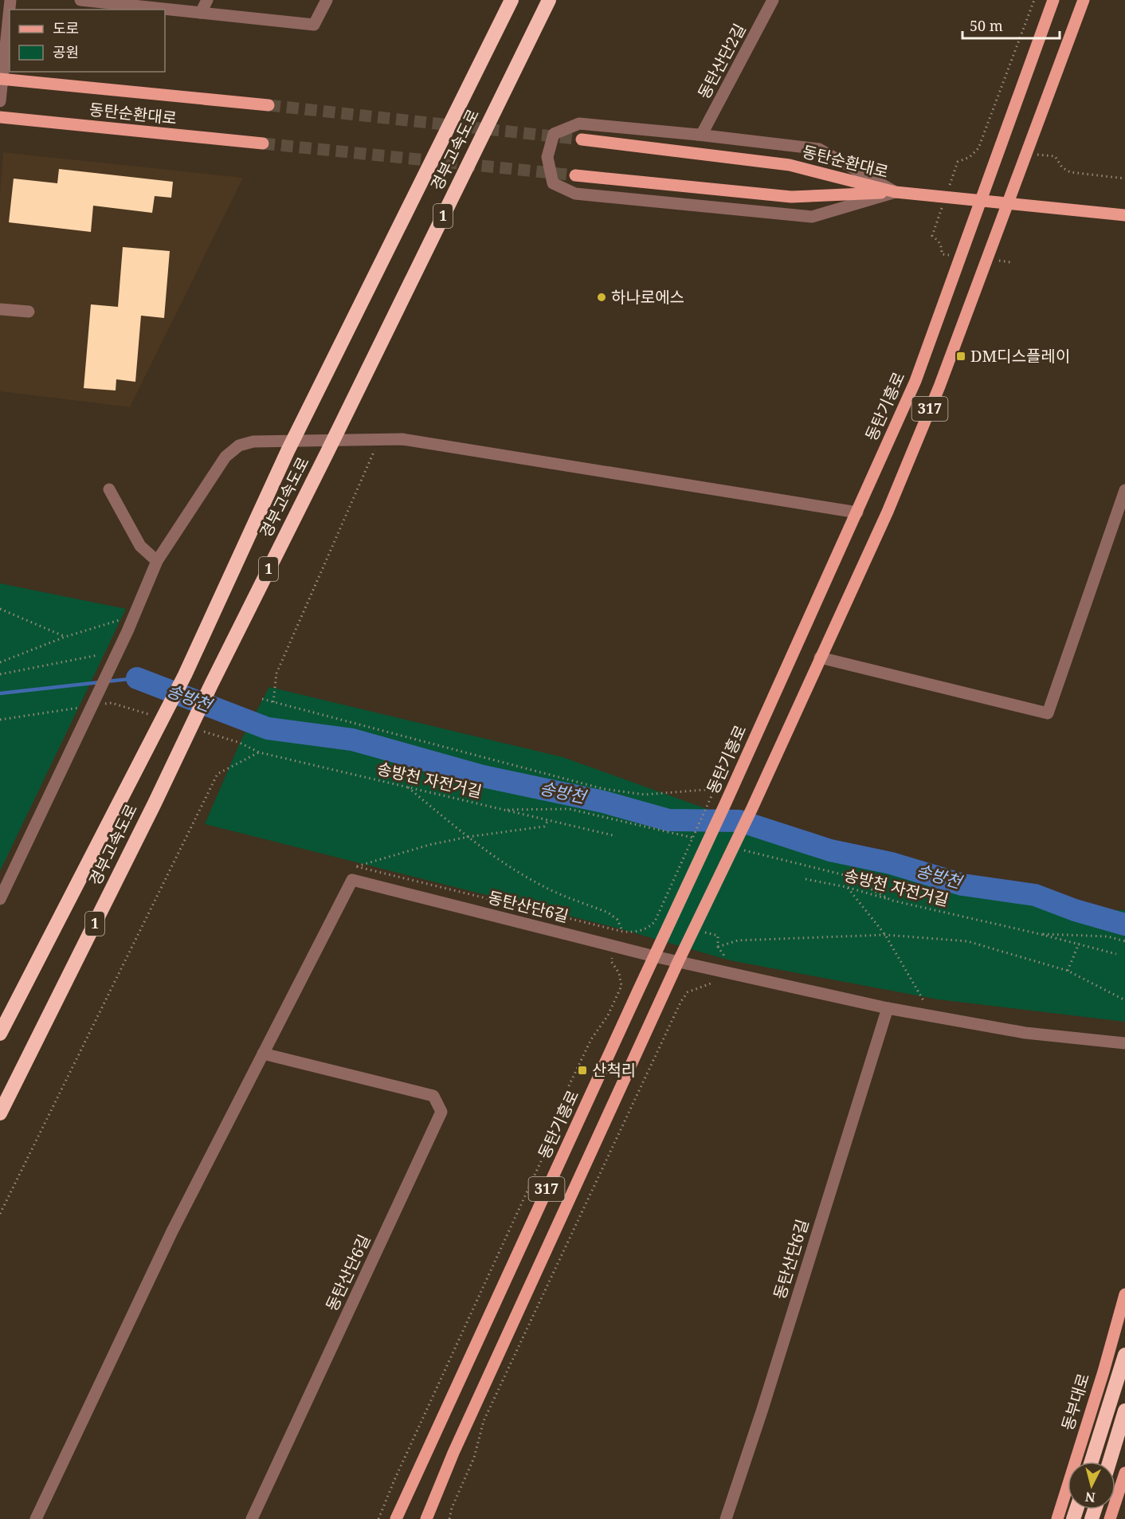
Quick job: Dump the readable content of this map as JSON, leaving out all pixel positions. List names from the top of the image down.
{
  "streets": {
    "highway": ["경부고속도로", "1", "동부대로"],
    "main road": ["동탄순환대로", "동탄기흥로", "317"],
    "street": ["동탄산단2길", "동탄산단6길"],
    "path": ["송방천 자전거길"]
  },
  "crossings": [
    ["동탄기흥로", "동탄산단6길"],
    ["317", "동탄산단6길"]
  ],
  "water": ["송방천"],
  "places": {
    "other": ["하나로에스"],
    "transit": ["DM디스플레이", "산척리"]
  },
  "legend": ["도로", "공원"],
  "scale_bar": "50 m",
  "north": "bottom"
}
